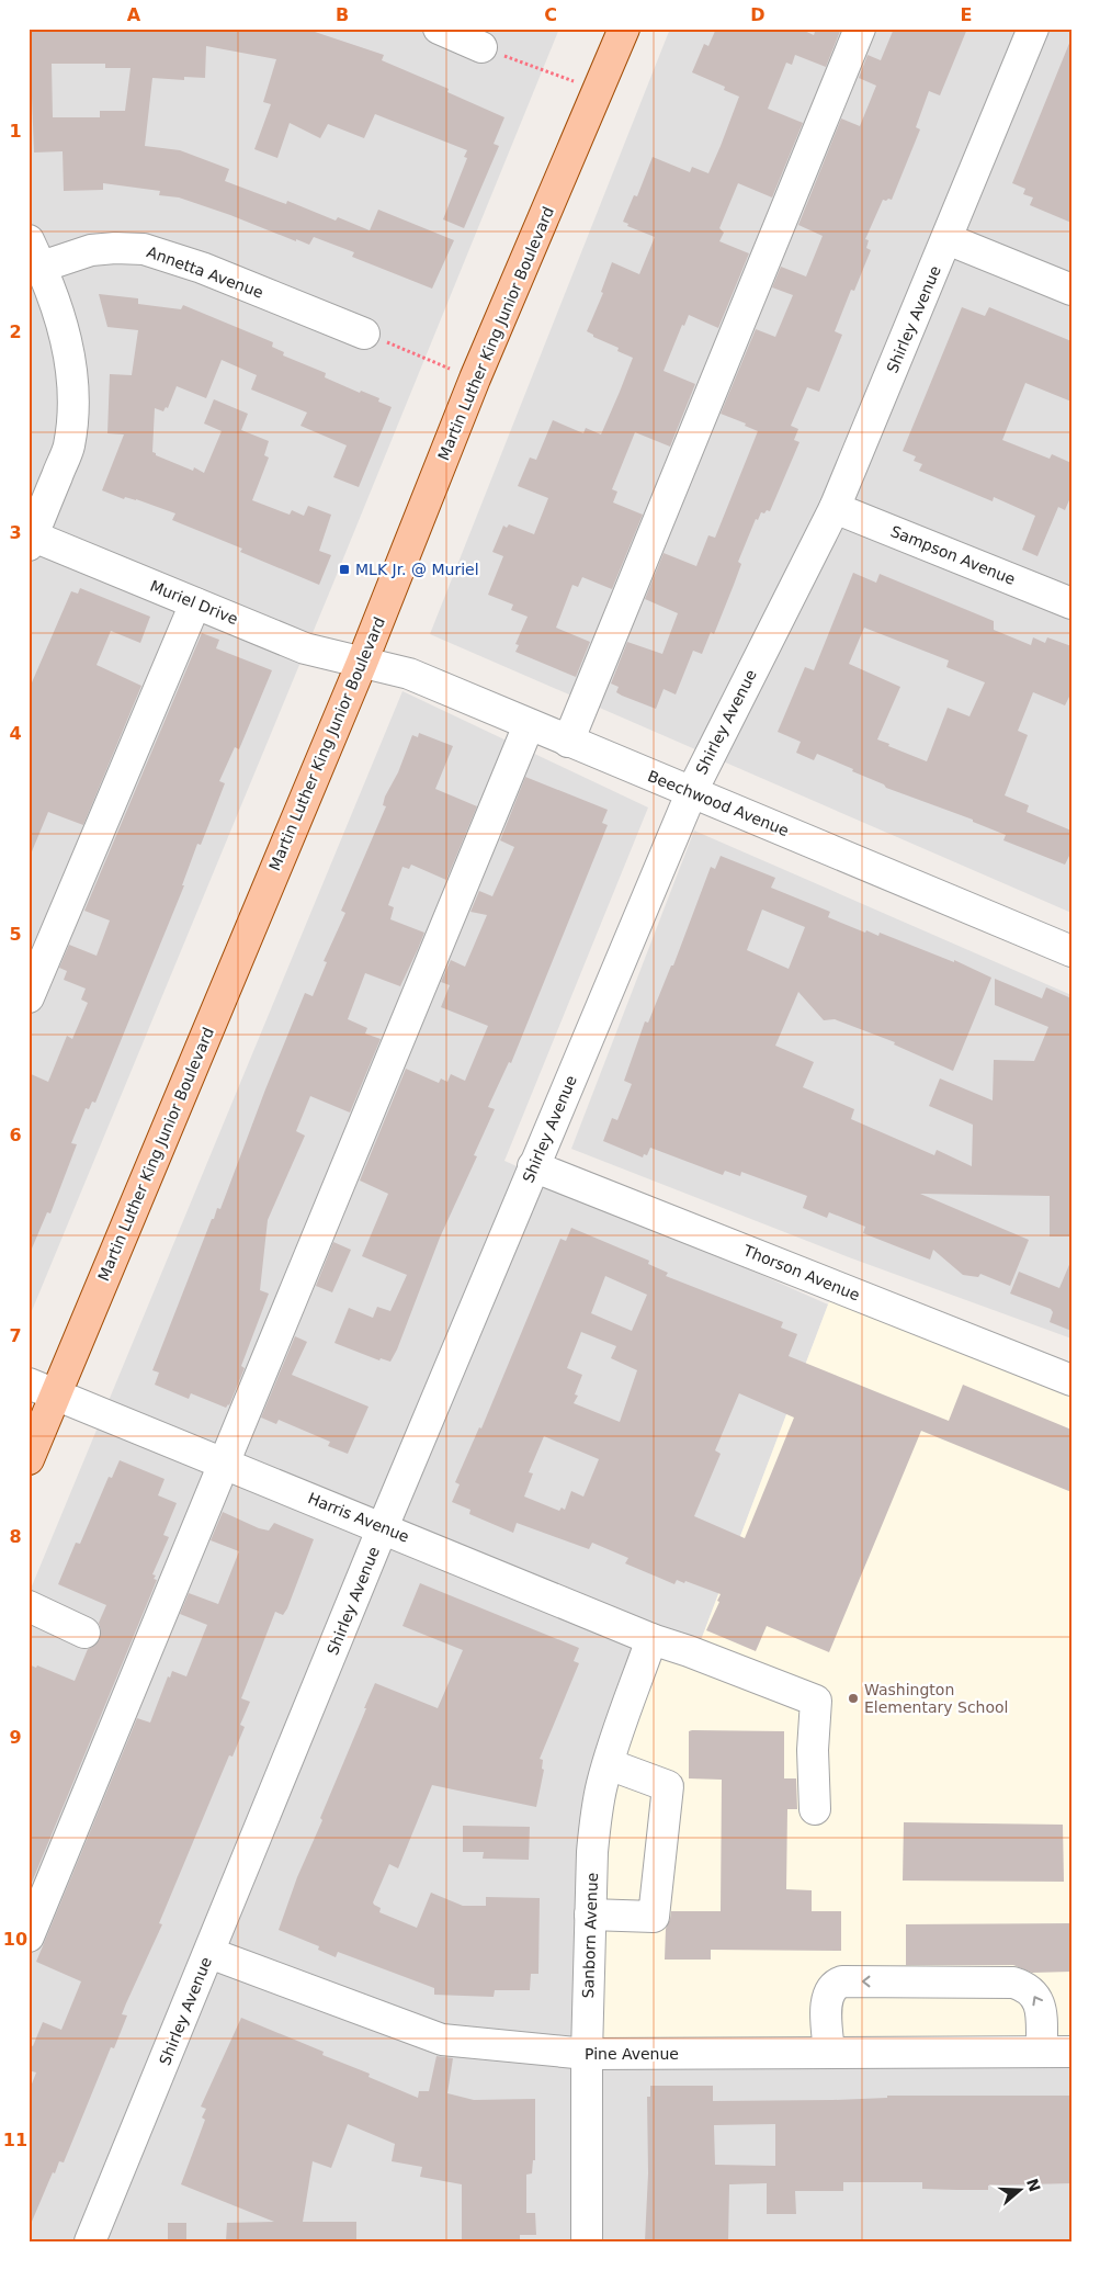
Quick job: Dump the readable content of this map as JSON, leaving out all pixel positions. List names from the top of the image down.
{
  "streets": {
    "main road": ["Martin Luther King Junior Boulevard"],
    "street": [
      "Annetta Avenue",
      "Shirley Avenue",
      "Sampson Avenue",
      "Muriel Drive",
      "Beechwood Avenue",
      "Thorson Avenue",
      "Harris Avenue",
      "Sanborn Avenue",
      "Pine Avenue"
    ]
  },
  "crossings": [
    ["Shirley Avenue", "Sampson Avenue"],
    ["Shirley Avenue", "Beechwood Avenue"],
    ["Shirley Avenue", "Thorson Avenue"],
    ["Shirley Avenue", "Harris Avenue"],
    ["Shirley Avenue", "Pine Avenue"],
    ["Martin Luther King Junior Boulevard", "Muriel Drive"],
    ["Martin Luther King Junior Boulevard", "Beechwood Avenue"],
    ["Martin Luther King Junior Boulevard", "Harris Avenue"],
    ["Muriel Drive", "Beechwood Avenue"],
    ["Harris Avenue", "Sanborn Avenue"],
    ["Sanborn Avenue", "Pine Avenue"]
  ],
  "places": {
    "transit": ["MLK Jr. @ Muriel"],
    "other": ["Washington Elementary School"]
  },
  "north": "right",
  "grid": {
    "columns": [
      "A",
      "B",
      "C",
      "D",
      "E"
    ],
    "rows": [
      "1",
      "2",
      "3",
      "4",
      "5",
      "6",
      "7",
      "8",
      "9",
      "10",
      "11"
    ]
  }
}
